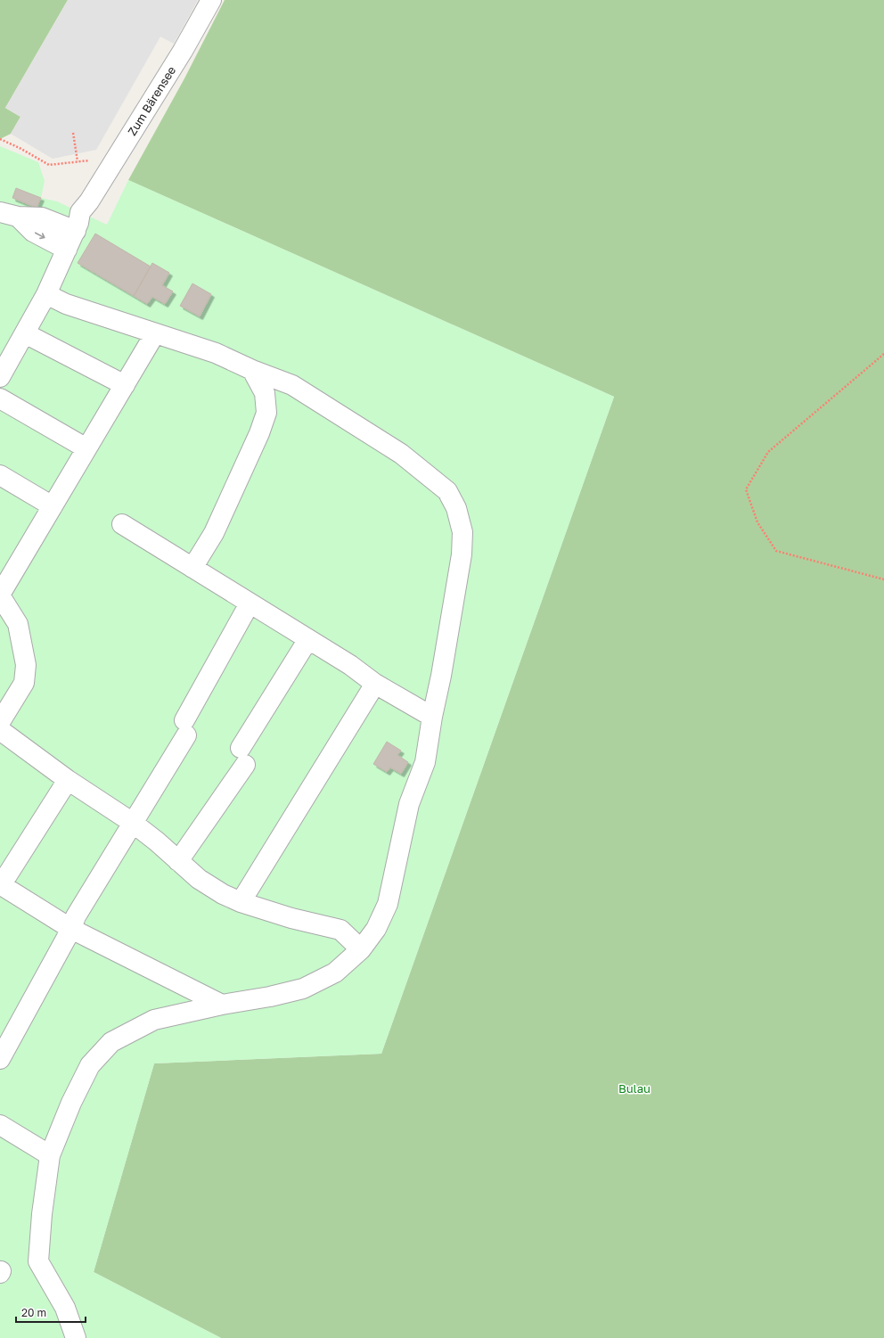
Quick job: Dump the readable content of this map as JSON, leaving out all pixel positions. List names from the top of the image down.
{
  "streets": {
    "street": ["Zum Bärensee"]
  },
  "parks": ["Bulau"],
  "scale_bar": "20 m"
}
